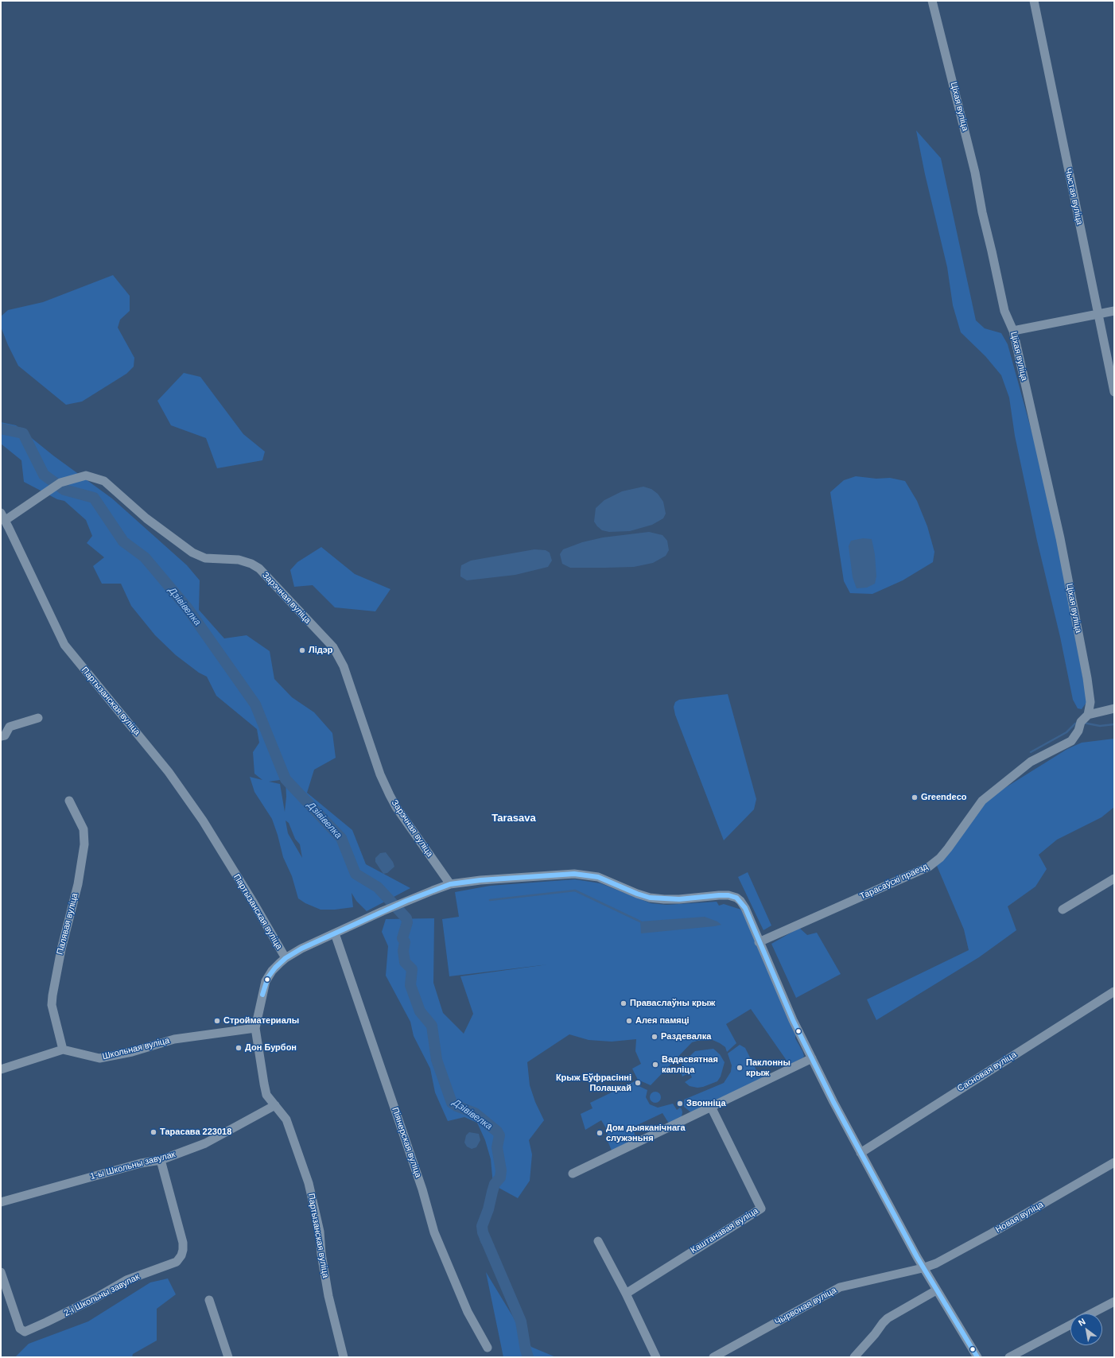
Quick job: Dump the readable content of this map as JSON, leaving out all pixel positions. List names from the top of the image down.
{
  "streets": {
    "street": [
      "Ціхая вуліца",
      "Чыстая вуліца",
      "Зарэчная вуліца",
      "Партызанская вуліца",
      "Тарасаўскі праезд",
      "Палявая вуліца",
      "Школьная вуліца",
      "Сасновая вуліца",
      "Піянерская вуліца",
      "1-ы Школьны завулак",
      "Новая вуліца",
      "Каштанавая вуліца",
      "2-і Школьны завулак",
      "Чырвоная вуліца"
    ]
  },
  "crossings": [
    ["Ціхая вуліца", "Тарасаўскі праезд"],
    ["Зарэчная вуліца", "Партызанская вуліца"],
    ["Партызанская вуліца", "Школьная вуліца"],
    ["Партызанская вуліца", "1-ы Школьны завулак"],
    ["Палявая вуліца", "Школьная вуліца"],
    ["1-ы Школьны завулак", "2-і Школьны завулак"],
    ["Новая вуліца", "Чырвоная вуліца"]
  ],
  "districts": ["Tarasava"],
  "water": ["Дзівівелка"],
  "places": [
    "Лідэр",
    "Greendeco",
    "Праваслаўны крыж",
    "Стройматериалы",
    "Алея памяці",
    "Раздевалка",
    "Дон Бурбон",
    "Вадасвятная капліца",
    "Паклонны крыж",
    "Крыж Еўфрасінні Полацкай",
    "Звонніца",
    "Тарасава 223018",
    "Дом дыяканічнага служэньня"
  ],
  "north": "top left"
}
